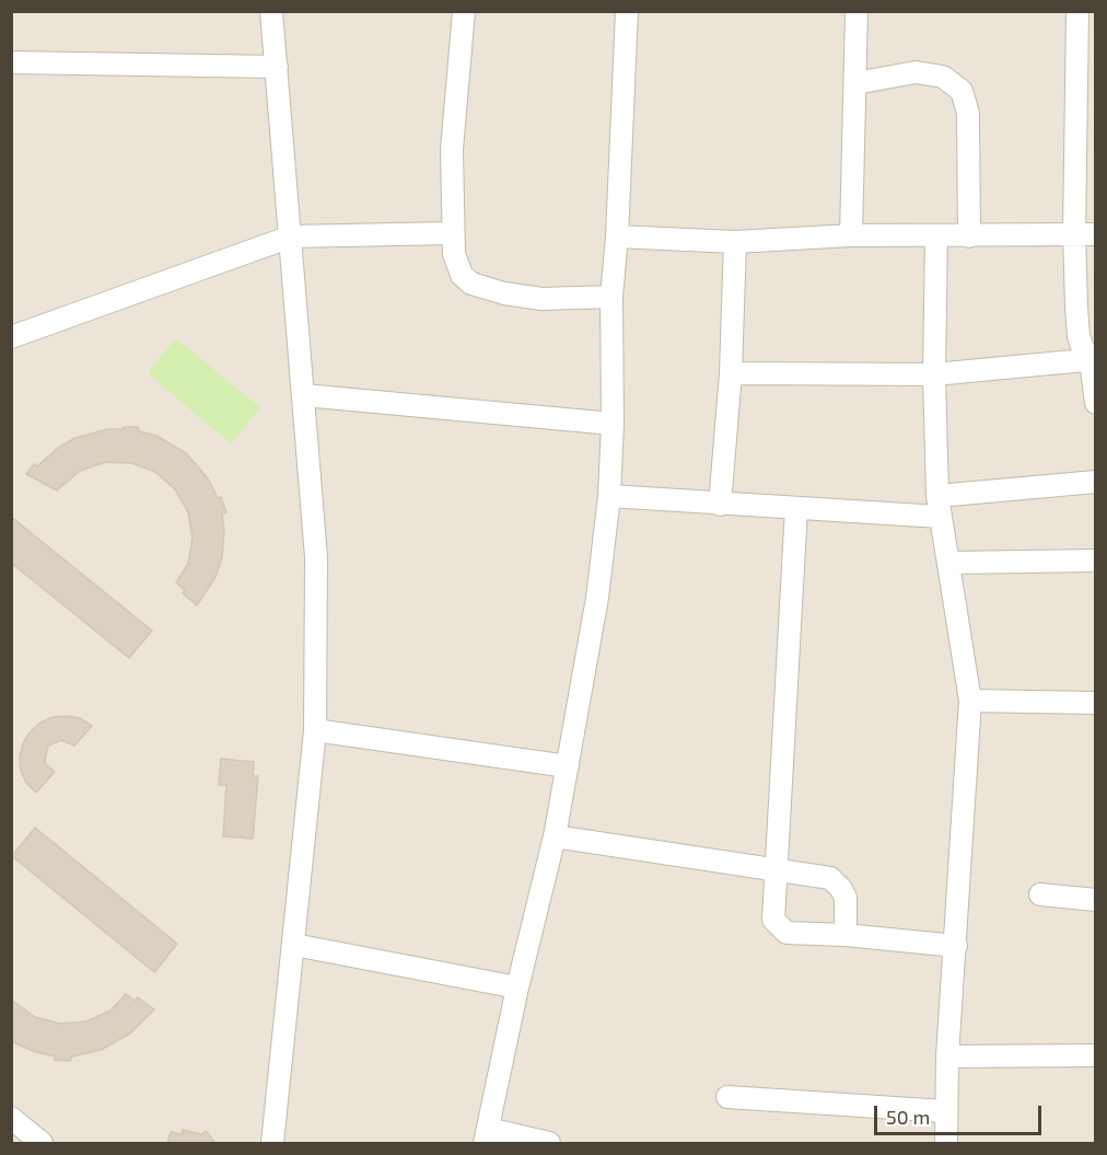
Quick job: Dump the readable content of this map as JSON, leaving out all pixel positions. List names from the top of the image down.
{
  "scale_bar": "50 m"
}
